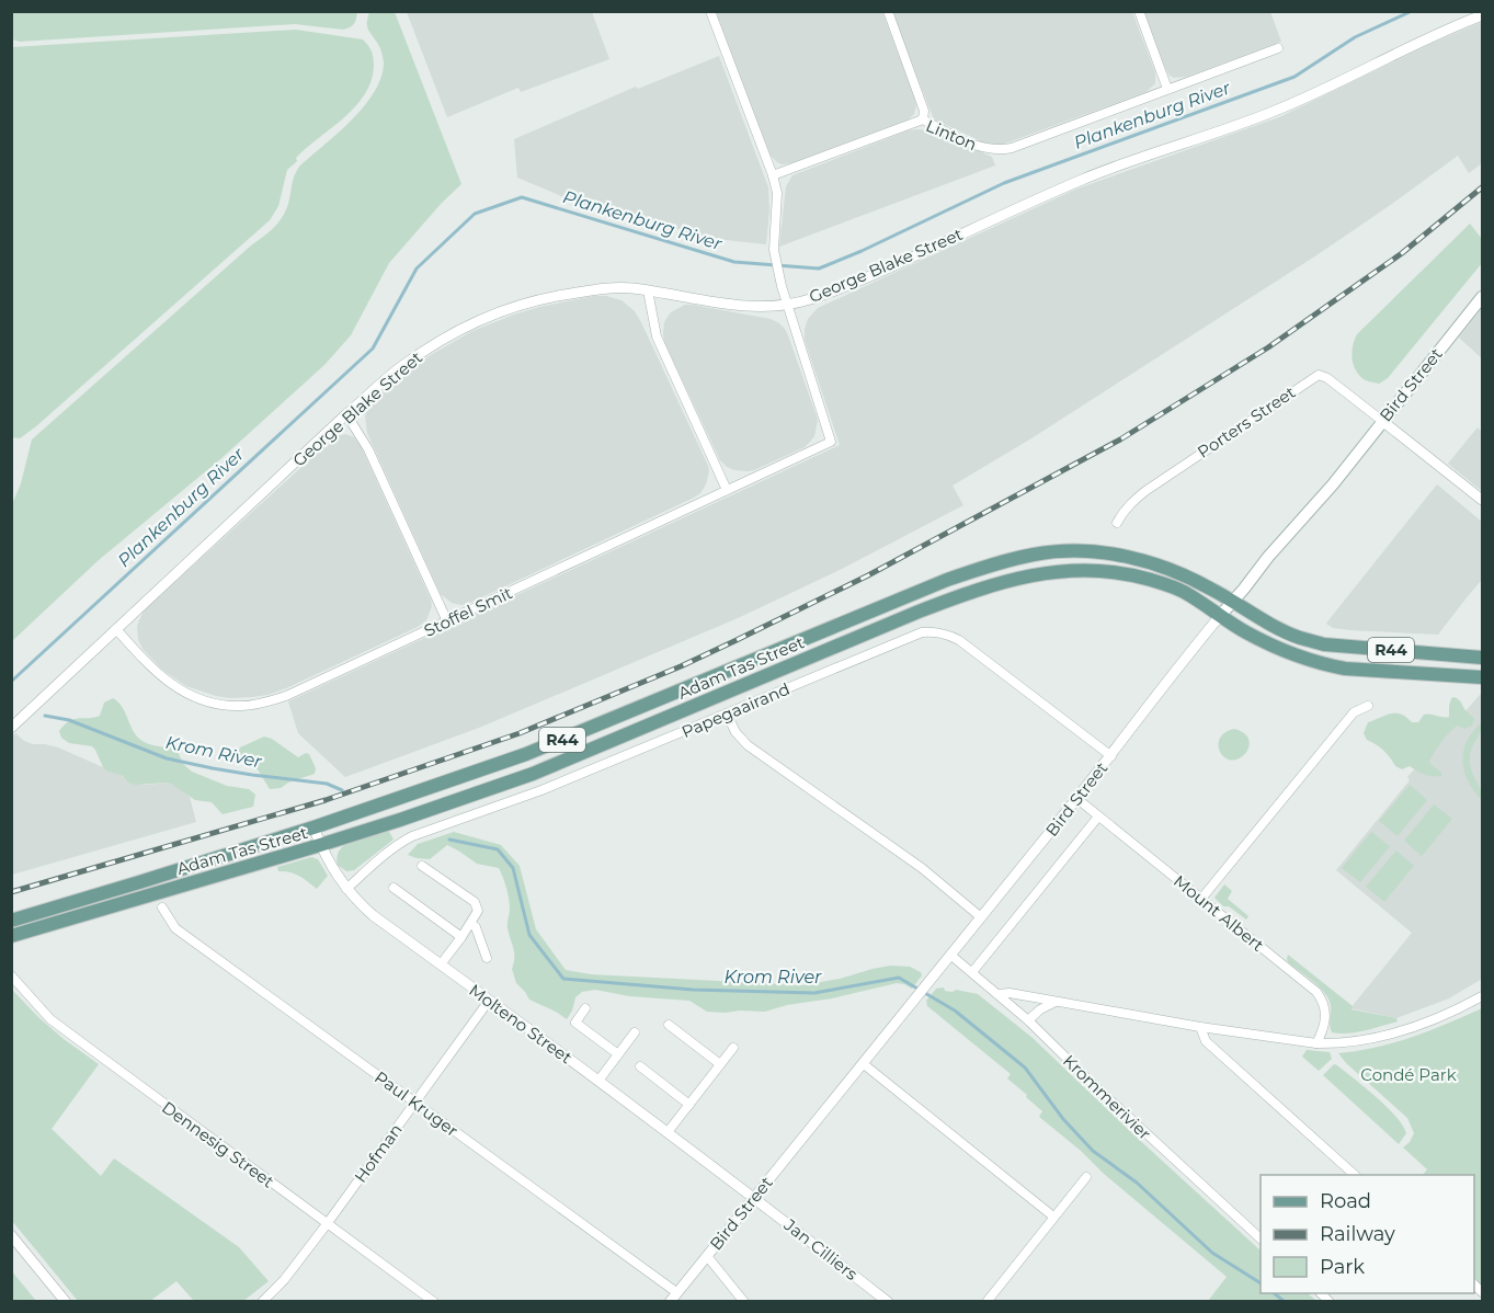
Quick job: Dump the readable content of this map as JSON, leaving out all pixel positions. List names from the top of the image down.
{
  "streets": {
    "main road": ["Bird Street", "R44", "Adam Tas Street"],
    "street": [
      "Linton",
      "George Blake Street",
      "Porters Street",
      "Stoffel Smit",
      "Papegaairand",
      "Mount Albert",
      "Molteno Street",
      "Krommerivier",
      "Paul Kruger",
      "Dennesig Street",
      "Hofman",
      "Jan Cilliers"
    ]
  },
  "crossings": [
    ["George Blake Street", "Stoffel Smit"],
    ["Bird Street", "Porters Street"],
    ["Bird Street", "Adam Tas Street"],
    ["Bird Street", "Papegaairand"],
    ["Bird Street", "Mount Albert"],
    ["Bird Street", "Molteno Street"],
    ["Bird Street", "Krommerivier"],
    ["Bird Street", "Paul Kruger"],
    ["Bird Street", "Jan Cilliers"],
    ["Adam Tas Street", "Molteno Street"],
    ["Papegaairand", "Molteno Street"],
    ["Molteno Street", "Hofman"],
    ["Molteno Street", "Jan Cilliers"],
    ["Paul Kruger", "Hofman"],
    ["Dennesig Street", "Hofman"]
  ],
  "water": ["Plankenburg River", "Krom River"],
  "parks": ["Condé Park"],
  "legend": ["Road", "Railway", "Park"]
}
